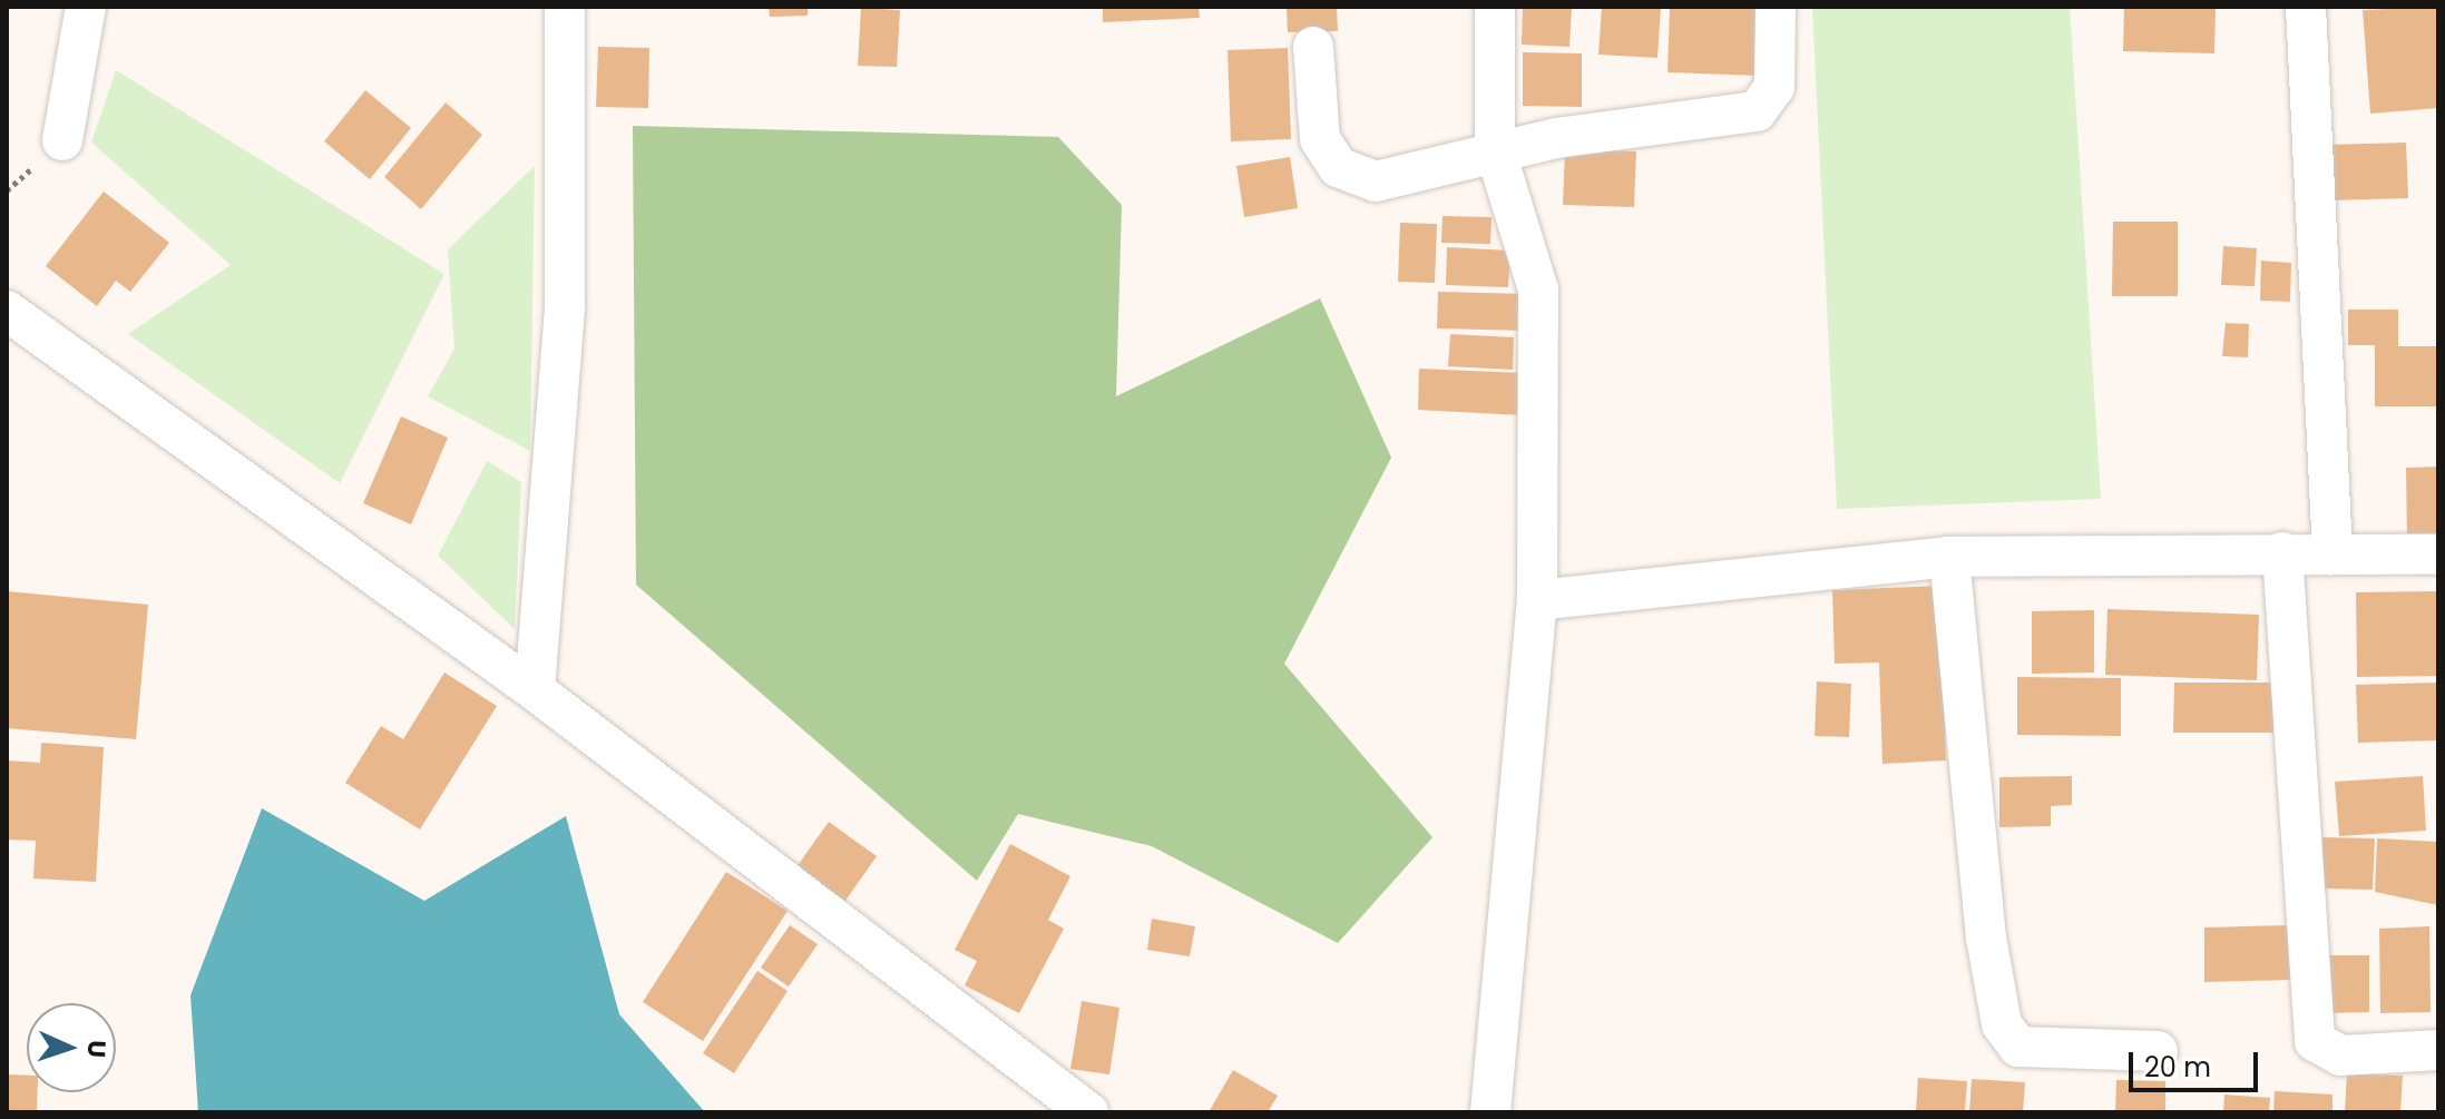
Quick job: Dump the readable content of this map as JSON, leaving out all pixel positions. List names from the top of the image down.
{
  "scale_bar": "20 m",
  "north": "right"
}
